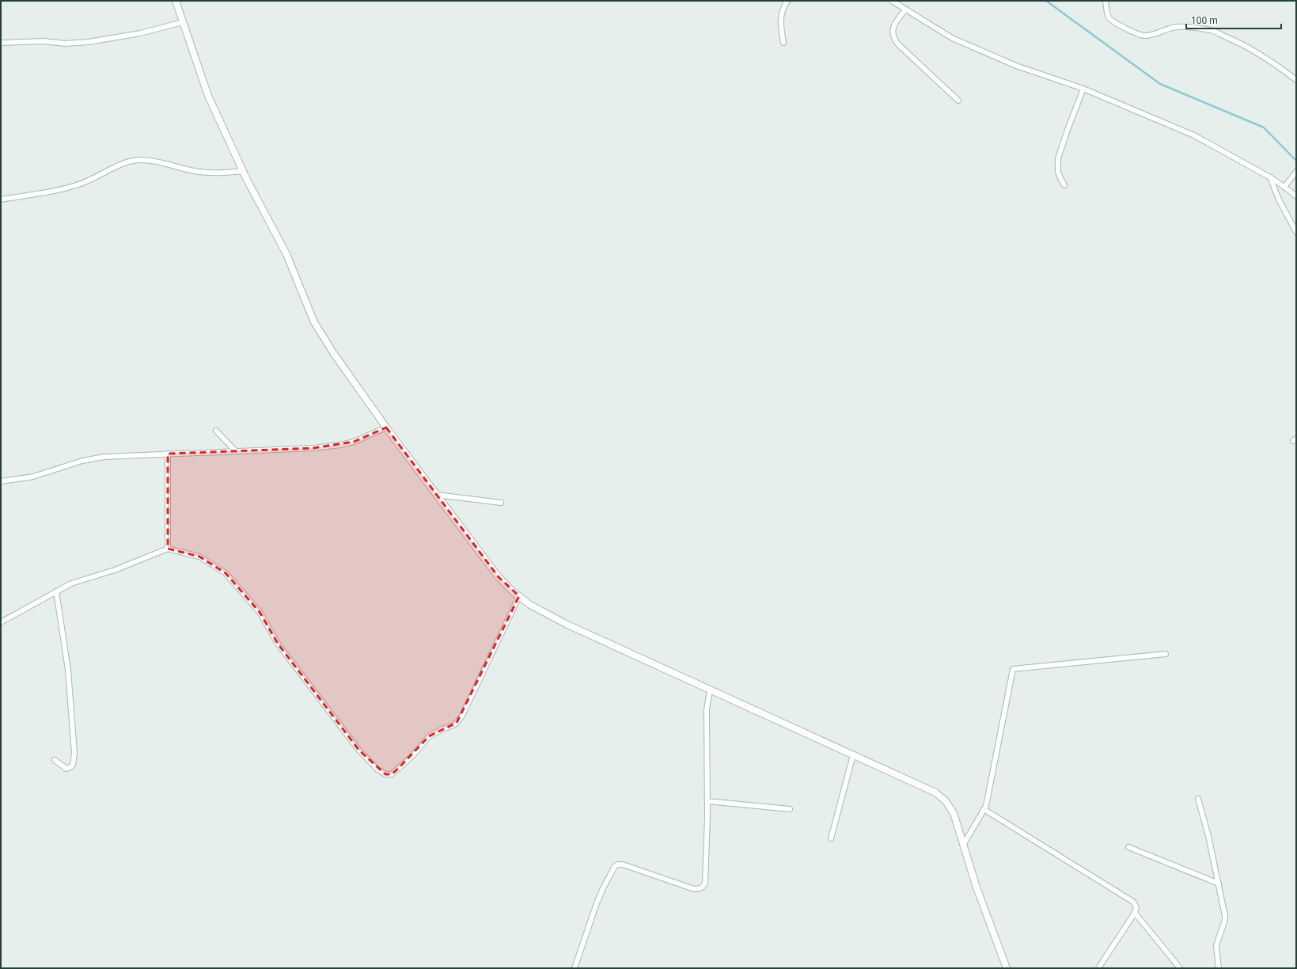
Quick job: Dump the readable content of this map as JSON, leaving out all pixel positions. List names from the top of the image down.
{
  "scale_bar": "100 m"
}
